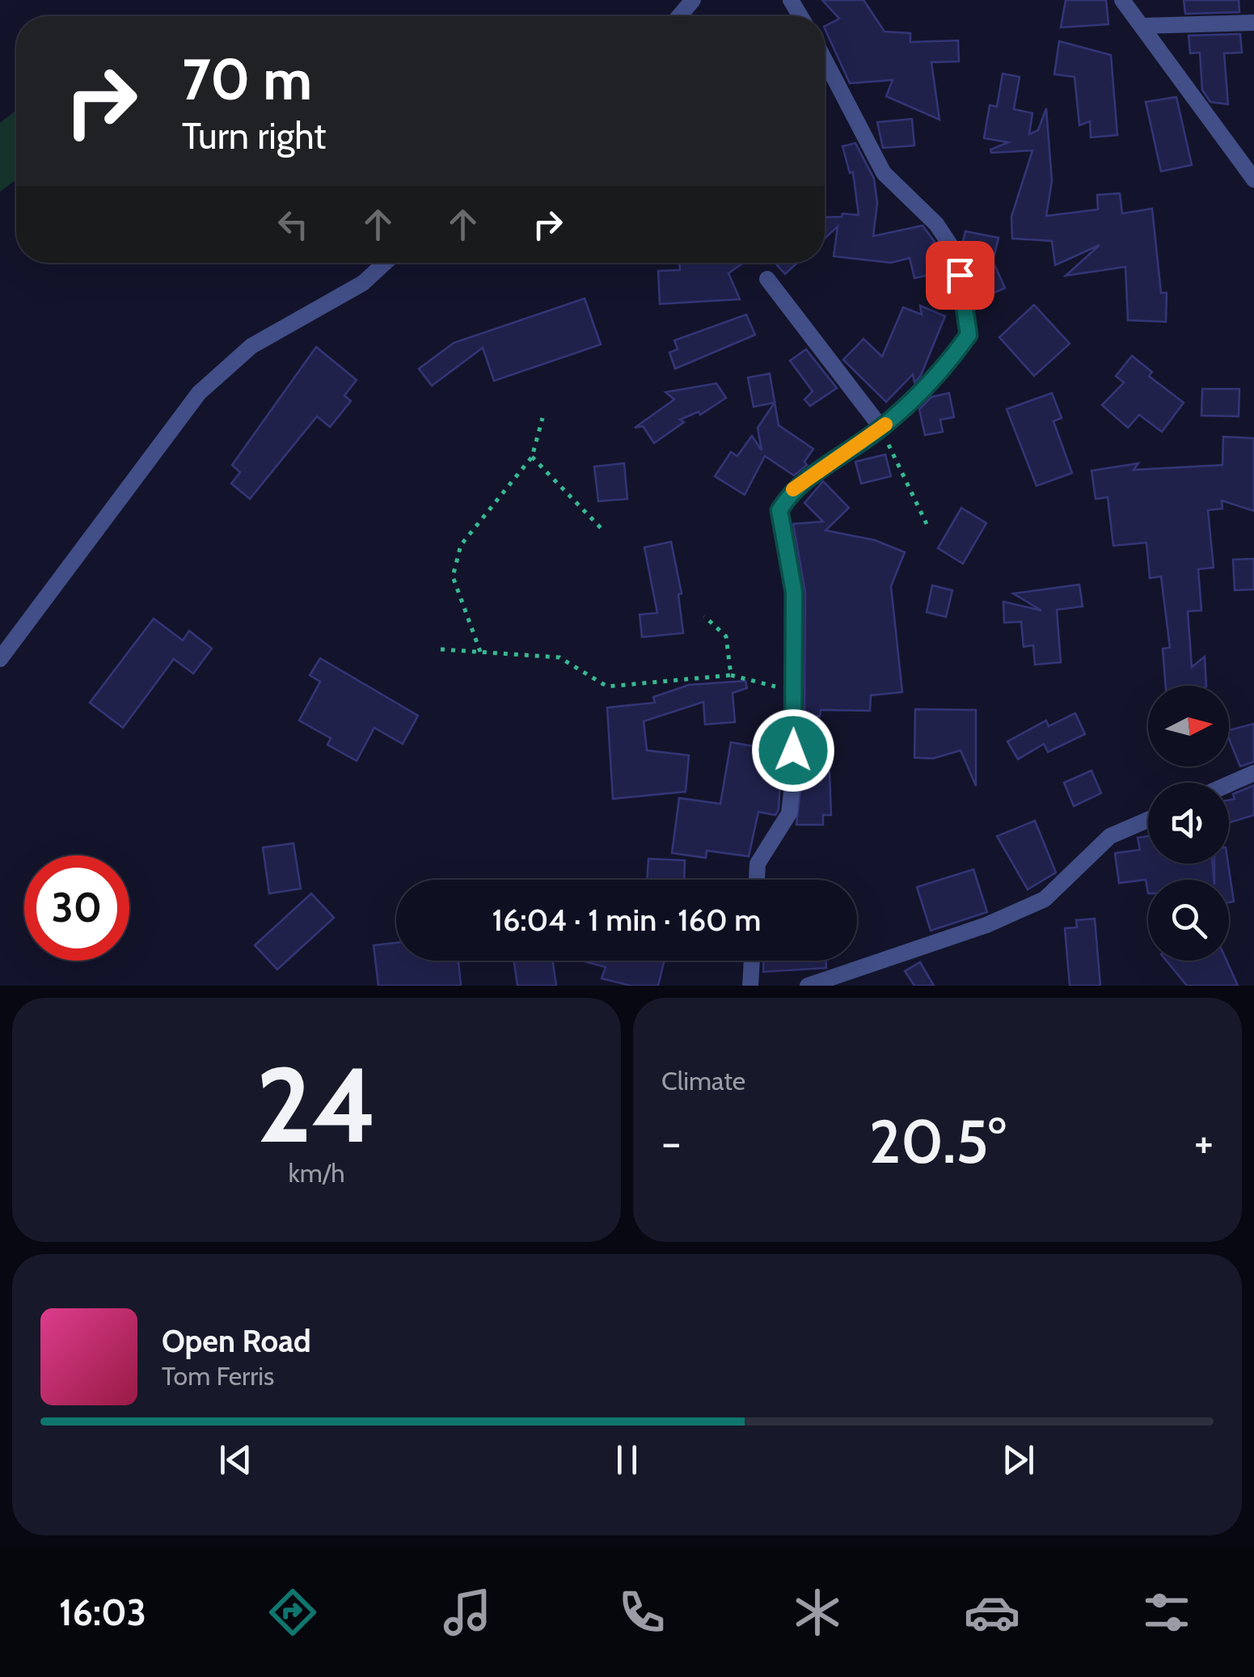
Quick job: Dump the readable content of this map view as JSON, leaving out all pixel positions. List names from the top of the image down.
{
  "north": "right",
  "page": {
    "turn": ["70 m", "Turn right"],
    "limit": "30",
    "trip": "16:04 · 1 min · 160 m",
    "tile": [
      ["24", "km/h"],
      "Climate"
    ],
    "heat": ["−", "20.5°", "+"],
    "song": ["Open Road", "Tom Ferris"],
    "tabs": "16:03"
  }
}
